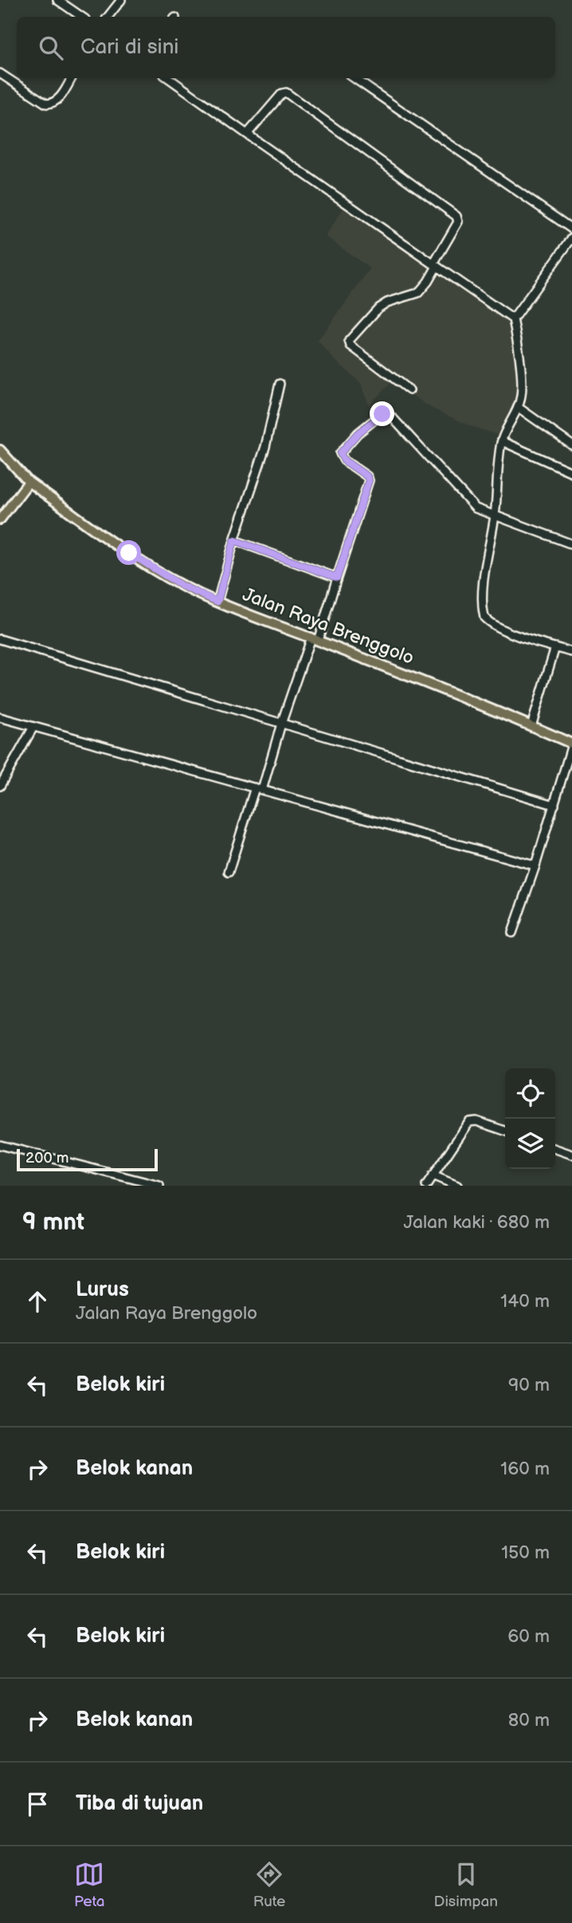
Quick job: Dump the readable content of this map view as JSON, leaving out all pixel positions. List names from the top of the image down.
{
  "streets": {
    "main road": ["Jalan Raya Brenggolo"]
  },
  "scale_bar": "200 m",
  "page": {
    "search": "Cari di sini",
    "scale": "200 m",
    "heading": ["9 mnt", "Jalan kaki · 680 m"],
    "list": [
      ["Lurus", "Jalan Raya Brenggolo", "140 m"],
      ["Belok kiri", "90 m"],
      ["Belok kanan", "160 m"],
      ["Belok kiri", "150 m"],
      ["Belok kiri", "60 m"],
      ["Belok kanan", "80 m"],
      "Tiba di tujuan"
    ],
    "nav": ["Peta", "Rute", "Disimpan"]
  }
}
